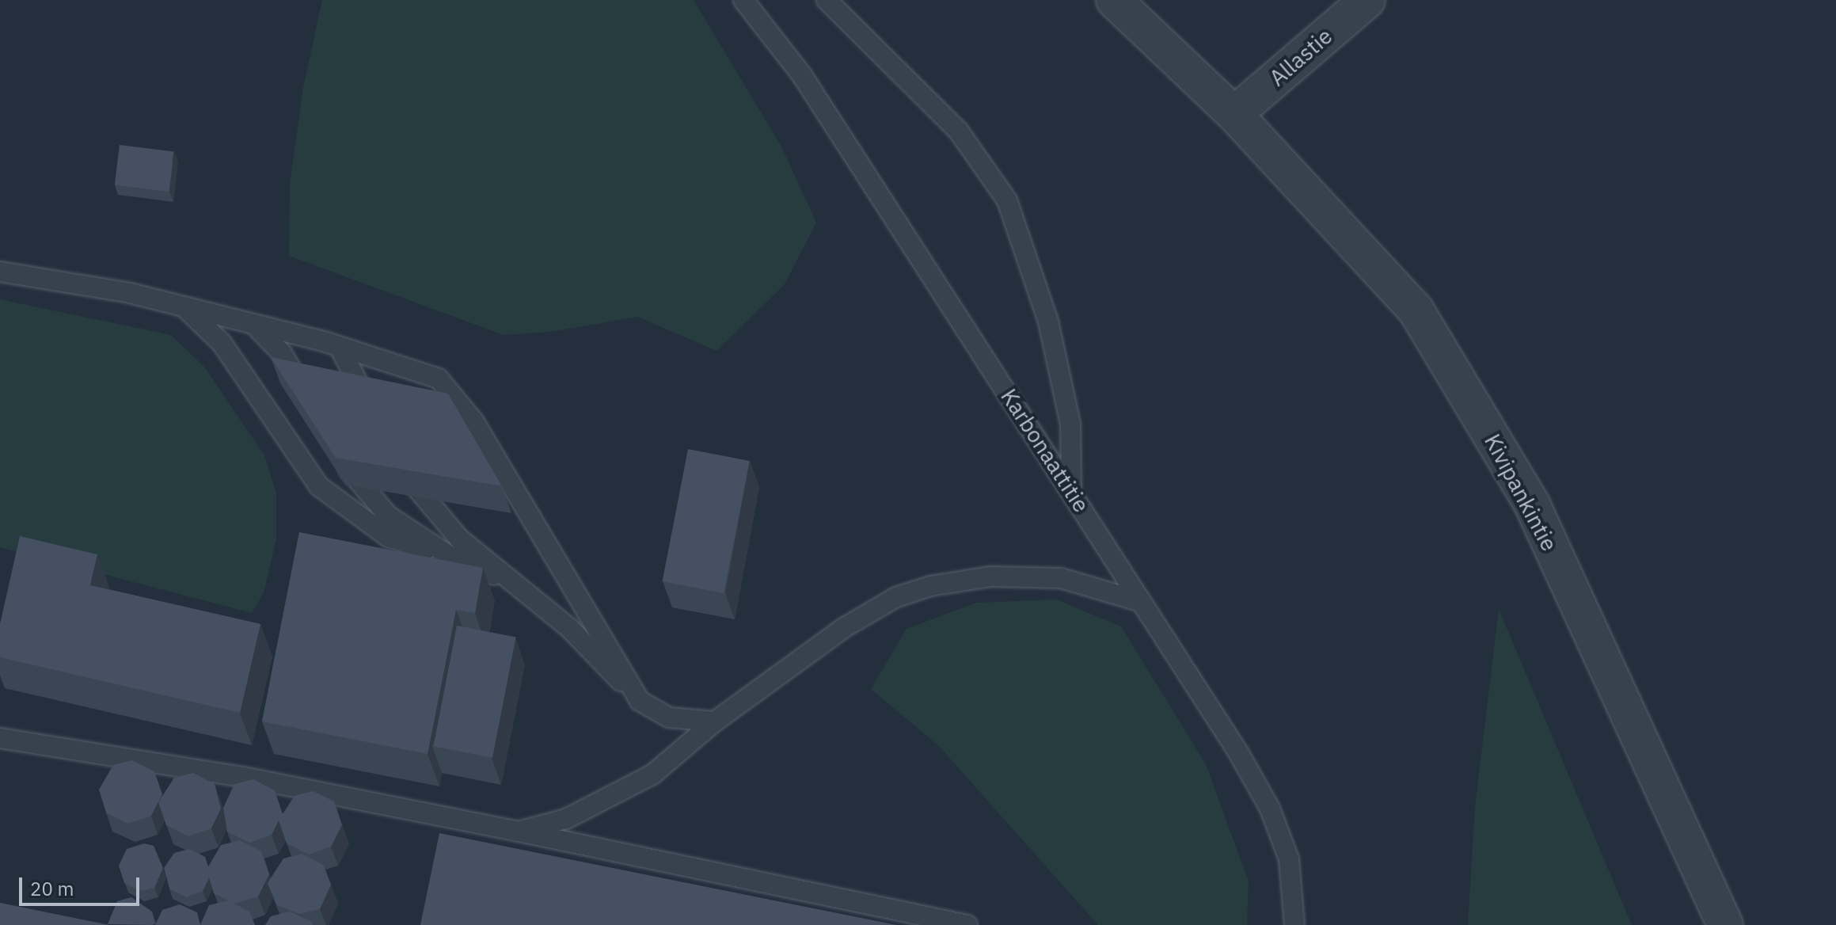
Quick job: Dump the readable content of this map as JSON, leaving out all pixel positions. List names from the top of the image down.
{
  "streets": {
    "street": ["Allastie", "Kivipankintie"],
    "lane": ["Karbonaattitie"]
  },
  "crossings": [
    ["Allastie", "Kivipankintie"]
  ],
  "scale_bar": "20 m"
}
